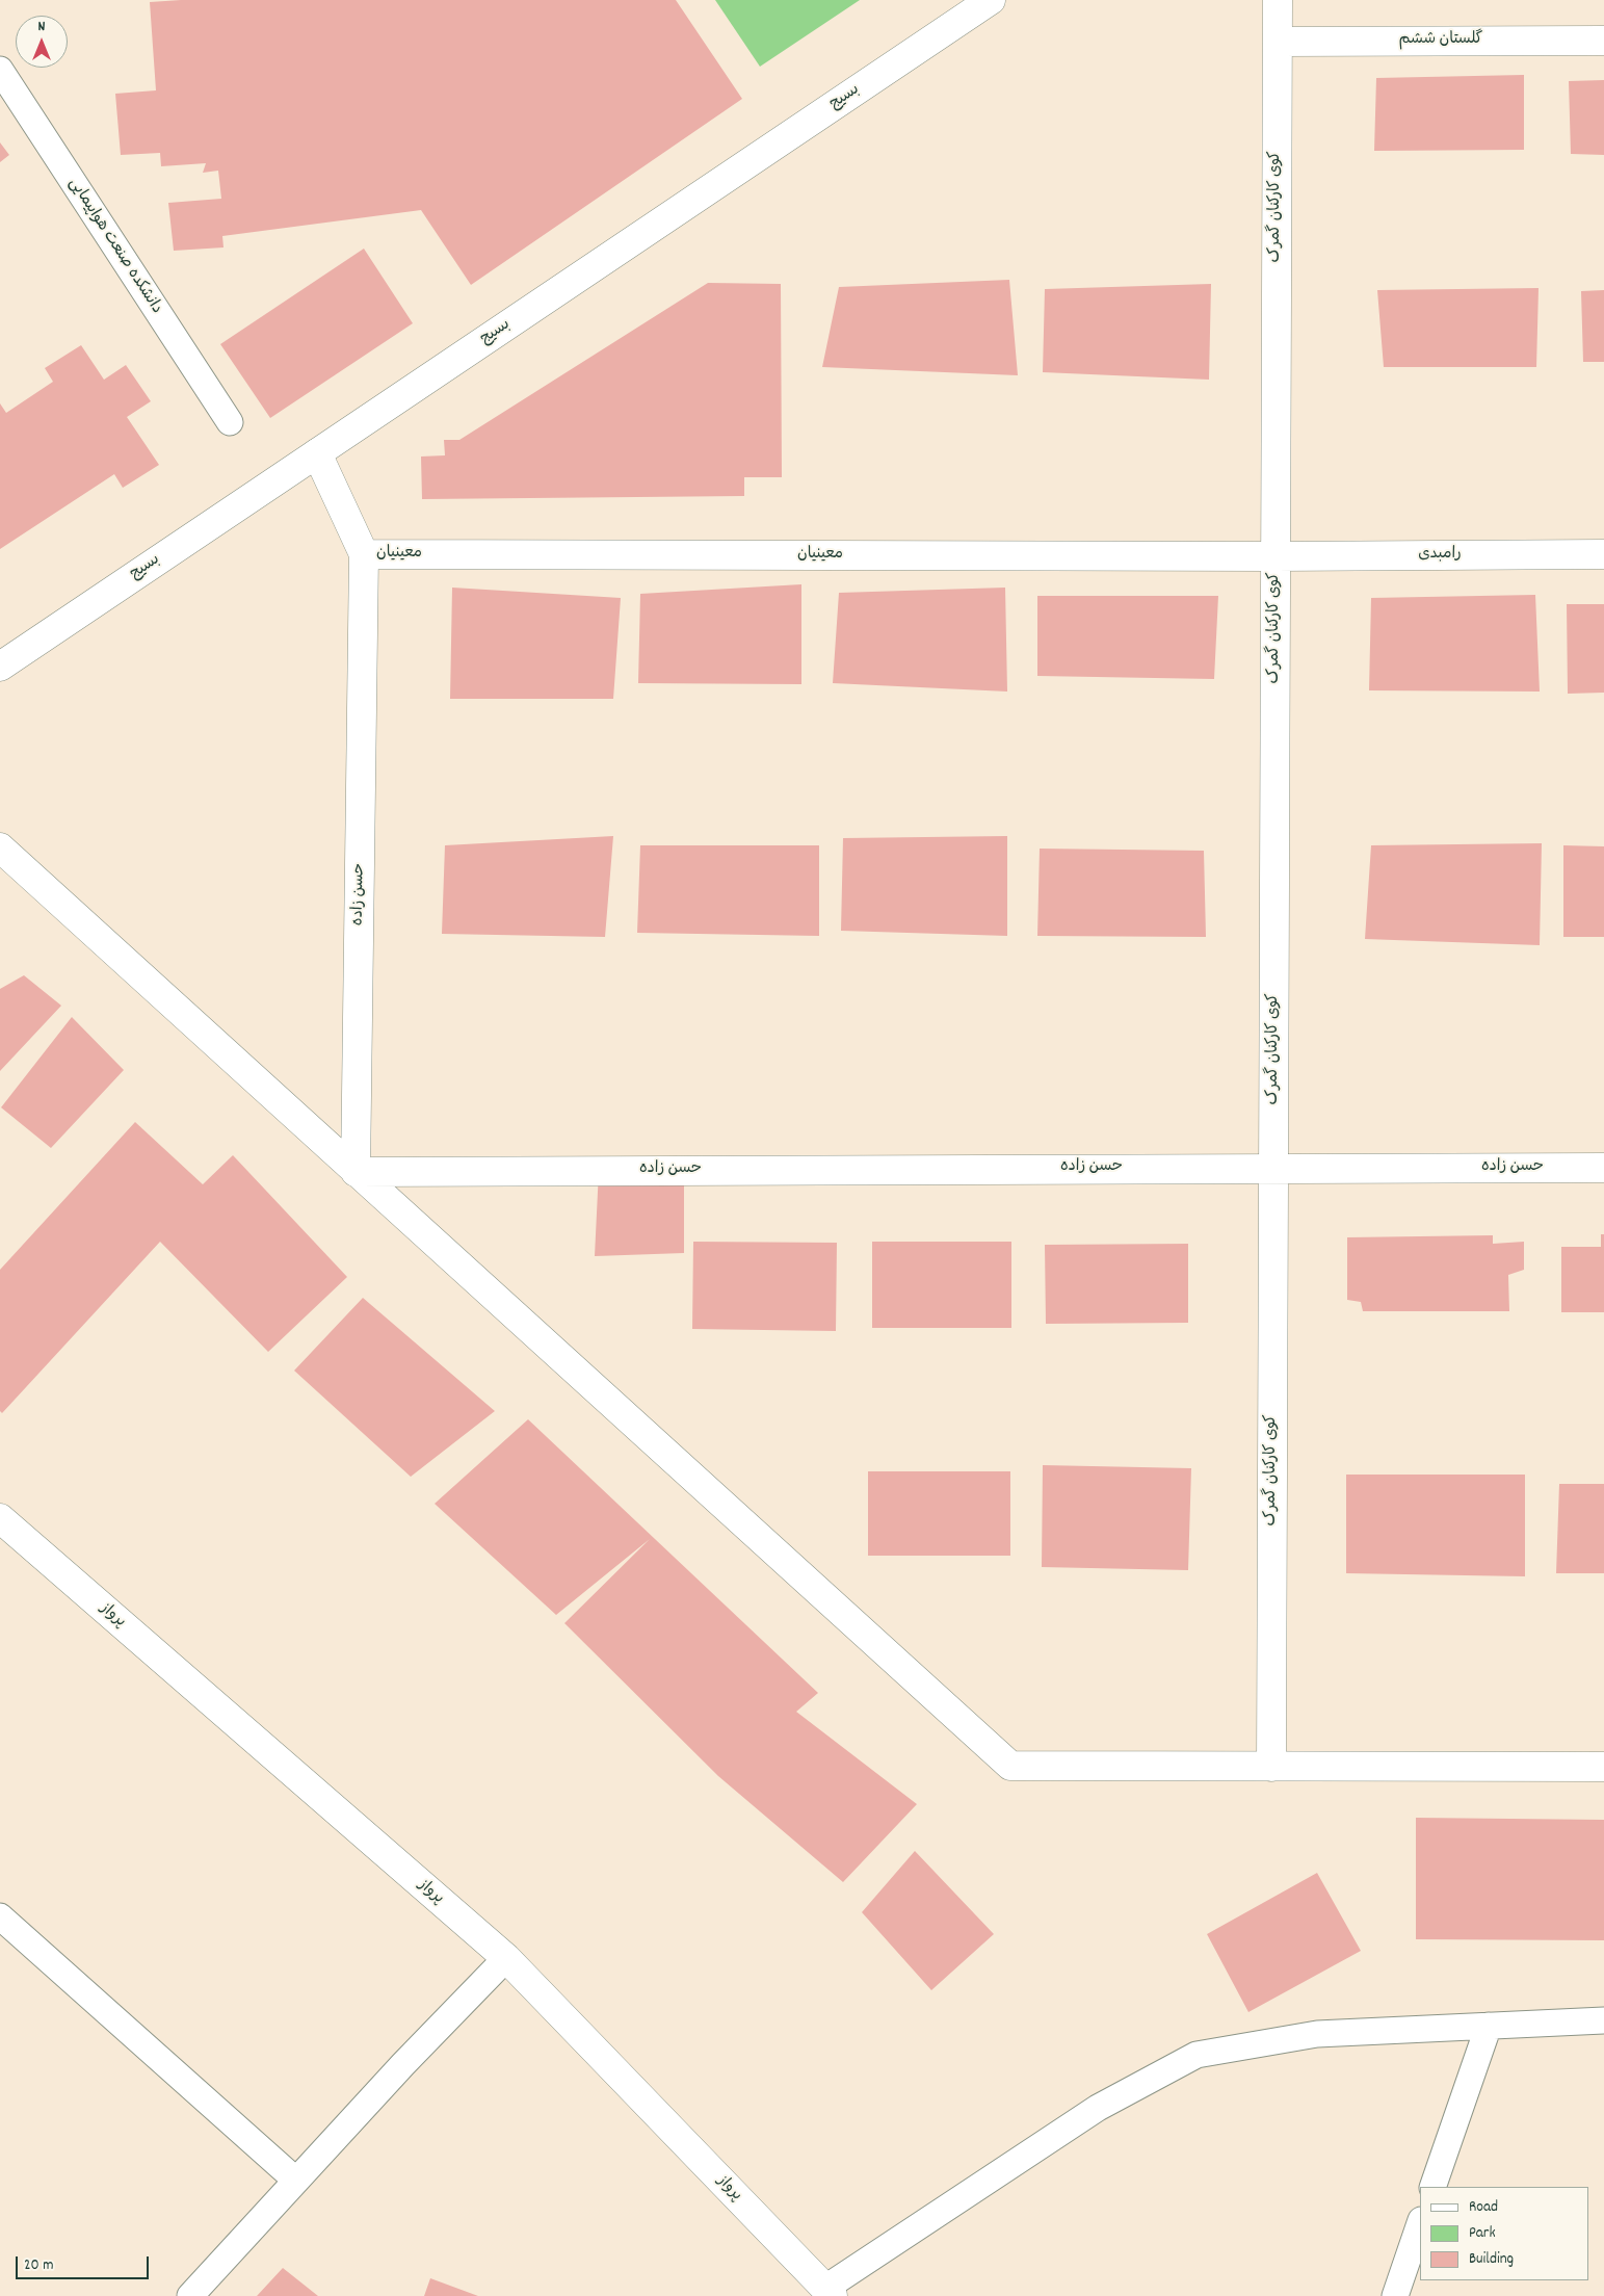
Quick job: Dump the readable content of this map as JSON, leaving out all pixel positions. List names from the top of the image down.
{
  "streets": {
    "street": [
      "گلستان ششم",
      "بسیج",
      "کوی کارکنان گمرک",
      "معینیان",
      "رامبدی",
      "حسن زاده",
      "پرواز"
    ],
    "lane": ["دانشکده صنعت هواپیمایی"]
  },
  "crossings": [
    ["گلستان ششم", "کوی کارکنان گمرک"],
    ["کوی کارکنان گمرک", "معینیان"],
    ["کوی کارکنان گمرک", "رامبدی"],
    ["کوی کارکنان گمرک", "حسن زاده"],
    ["معینیان", "رامبدی"],
    ["معینیان", "حسن زاده"]
  ],
  "legend": ["Road", "Park", "Building"],
  "scale_bar": "20 m",
  "north": "top"
}
